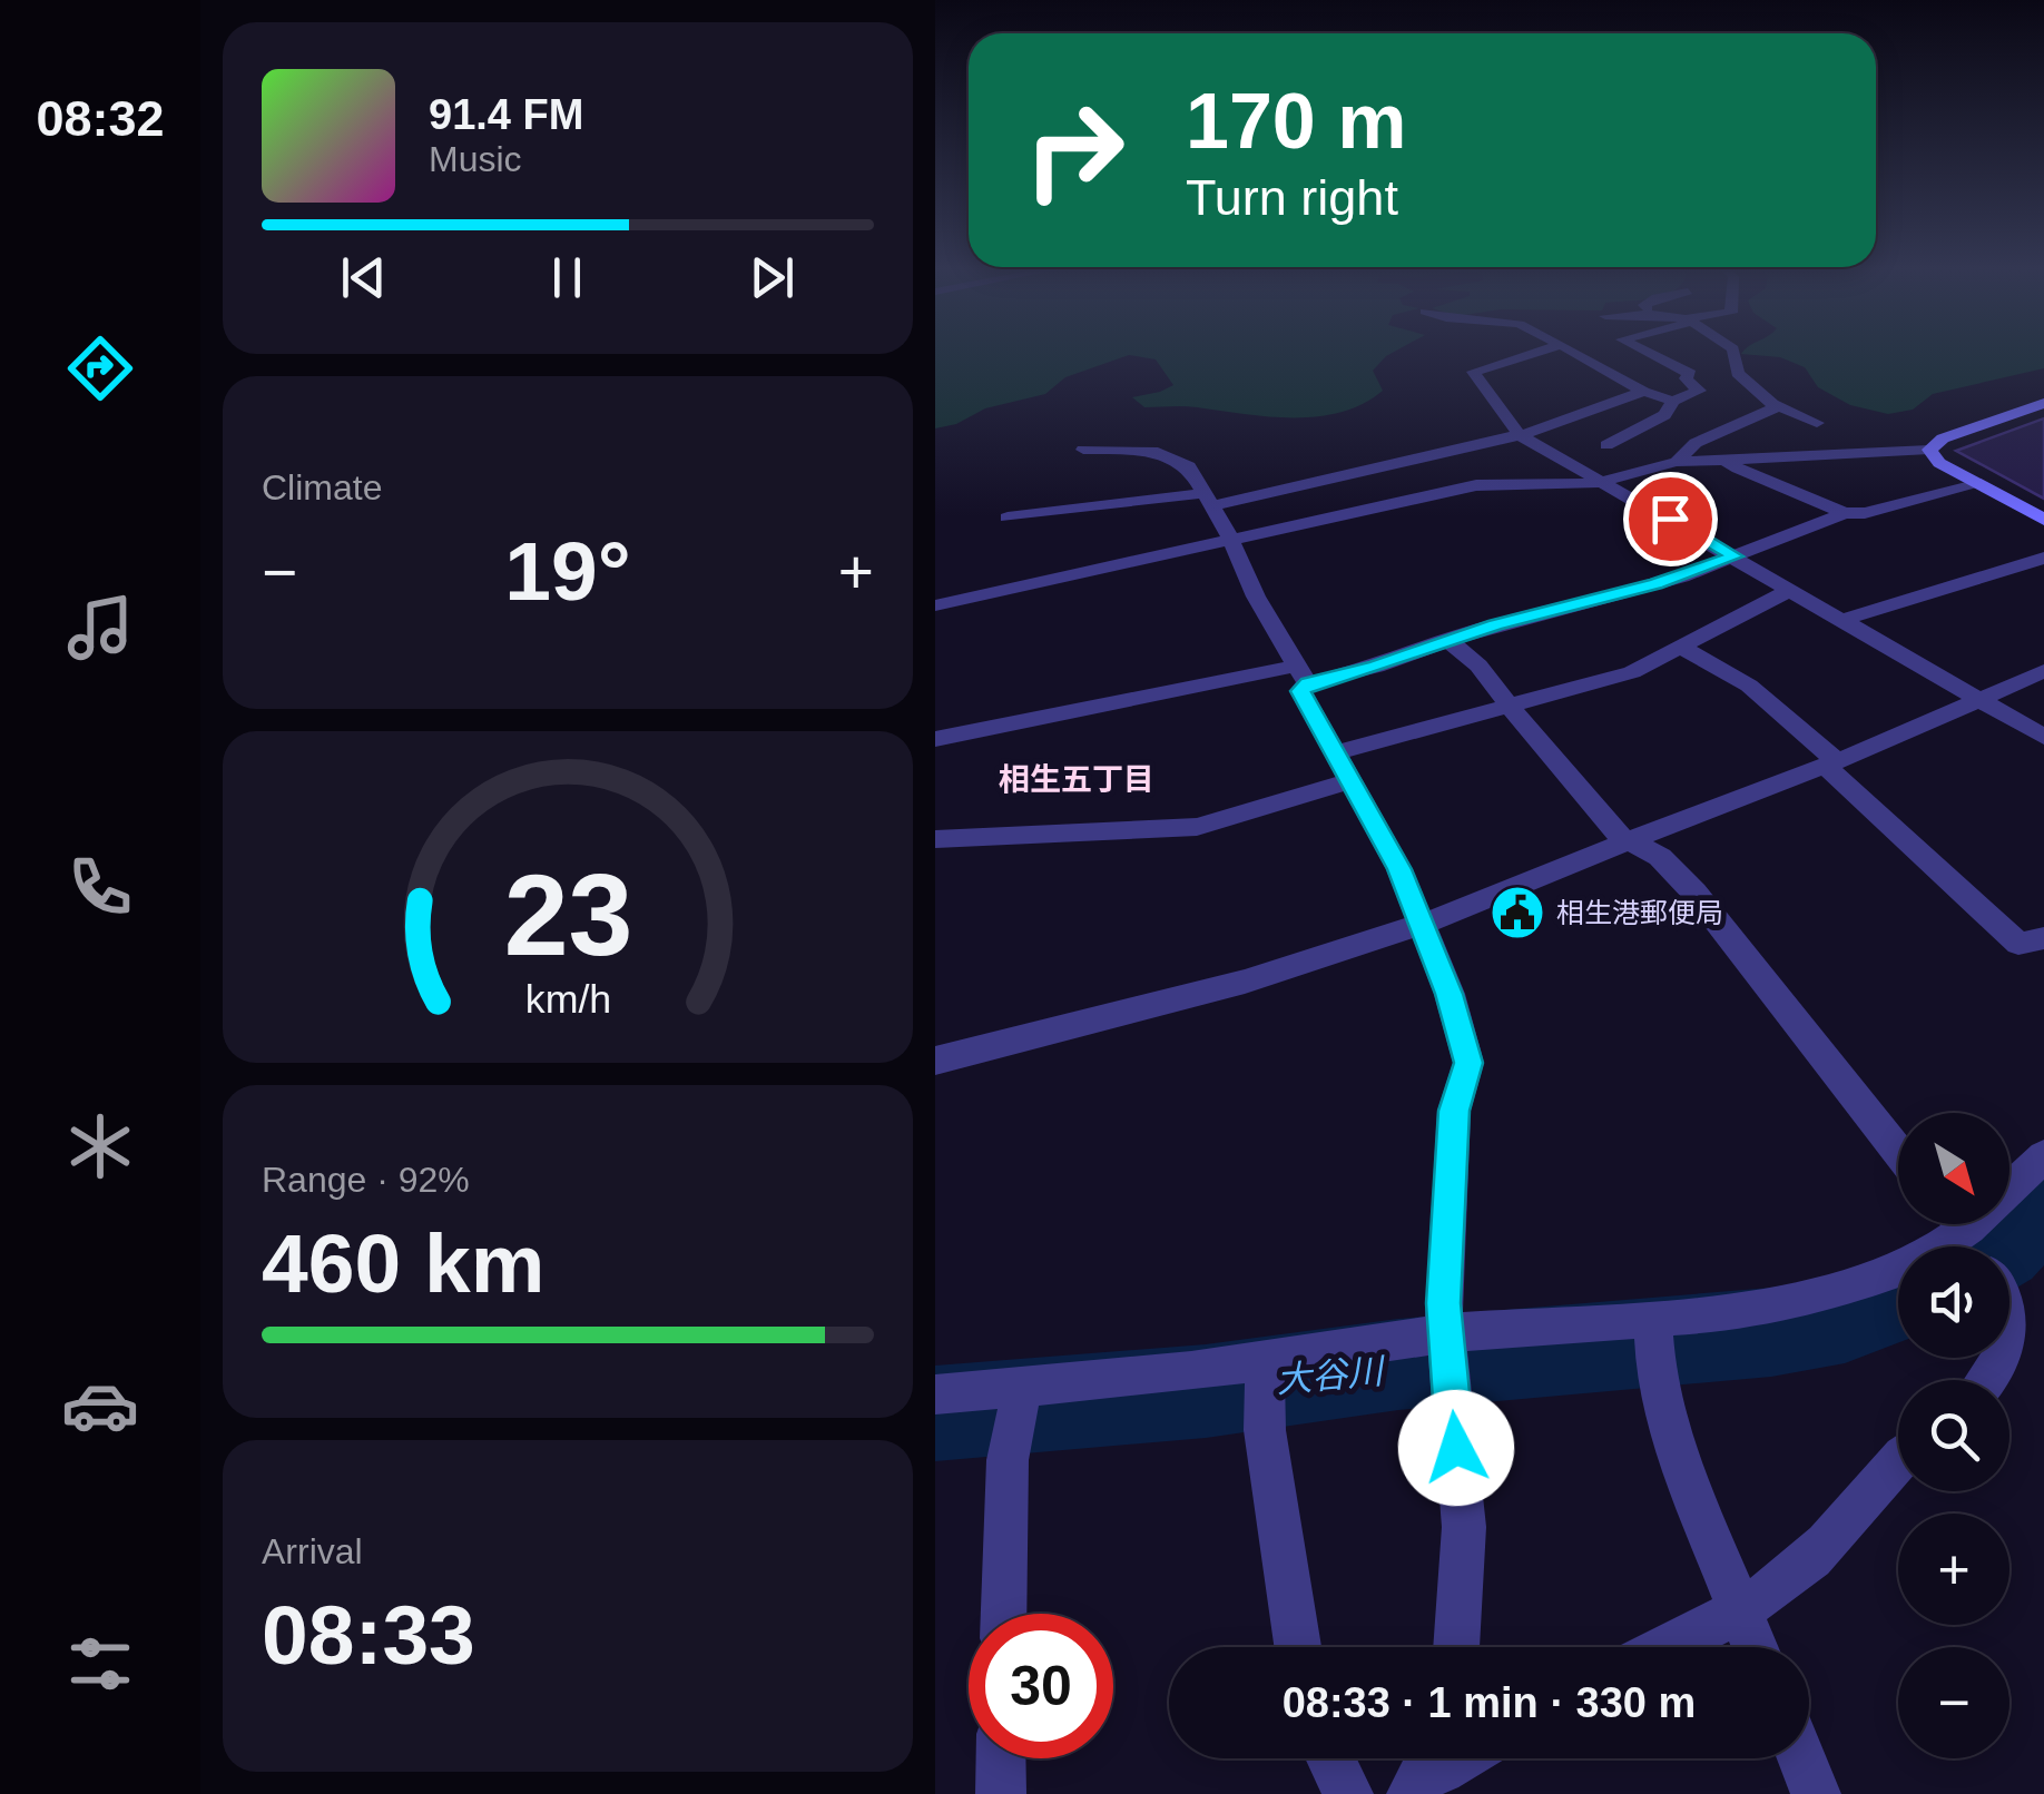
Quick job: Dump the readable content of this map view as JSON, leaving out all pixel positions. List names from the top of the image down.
{
  "districts": ["相生五丁目"],
  "water": ["大谷川"],
  "places": {
    "public building": ["相生港郵便局"]
  },
  "north": "bottom right",
  "page": {
    "tabs": "08:32",
    "turn": ["170 m", "Turn right"],
    "song": ["91.4 FM", "Music"],
    "tile": [
      "Climate",
      ["Range · 92%", "460 km"],
      ["Arrival", "08:33"]
    ],
    "heat": ["−", "19°", "+"],
    "map_buttons": ["+", "−"],
    "limit": "30",
    "trip": "08:33 · 1 min · 330 m",
    "gauge": ["23", "km/h"]
  }
}
